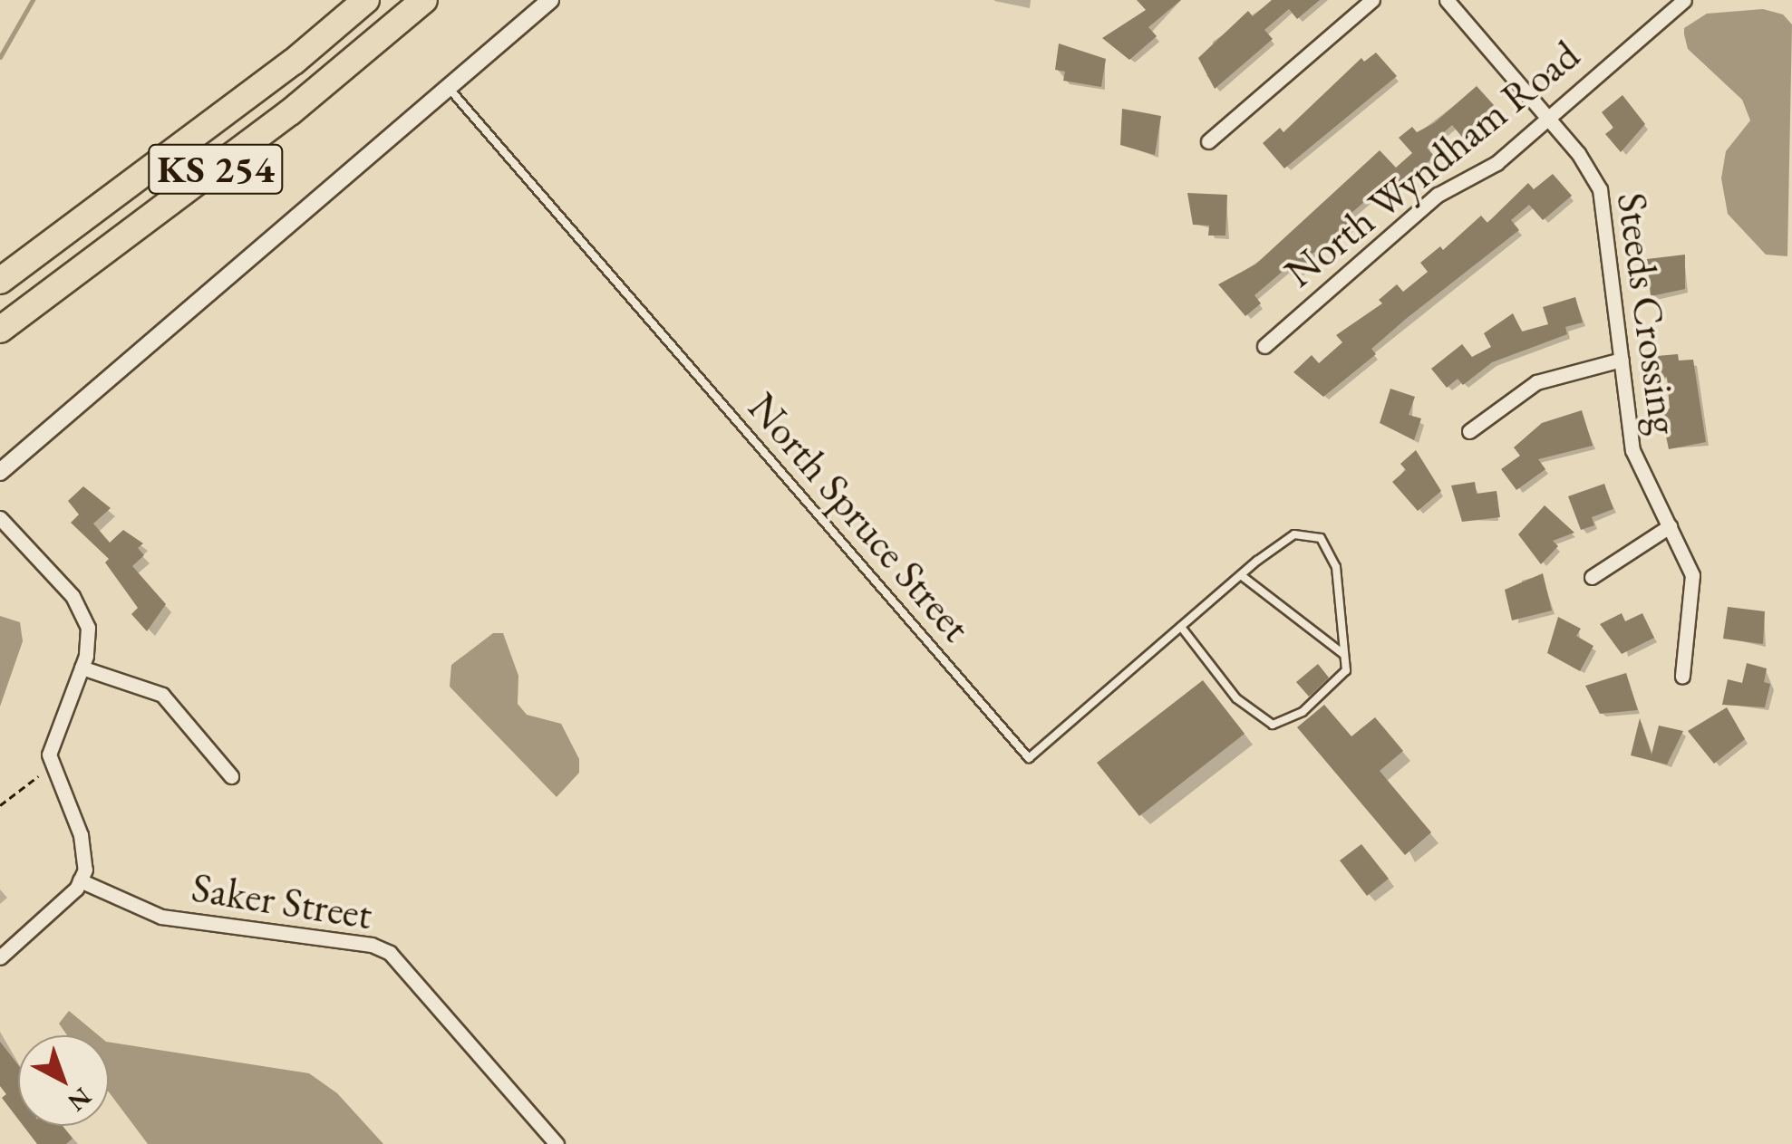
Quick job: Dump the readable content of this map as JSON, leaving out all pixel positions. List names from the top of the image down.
{
  "streets": {
    "highway": ["KS 254"],
    "street": ["North Wyndham Road", "Steeds Crossing", "Saker Street"],
    "lane": ["North Spruce Street"]
  },
  "crossings": [
    ["North Wyndham Road", "Steeds Crossing"]
  ],
  "north": "bottom right"
}
